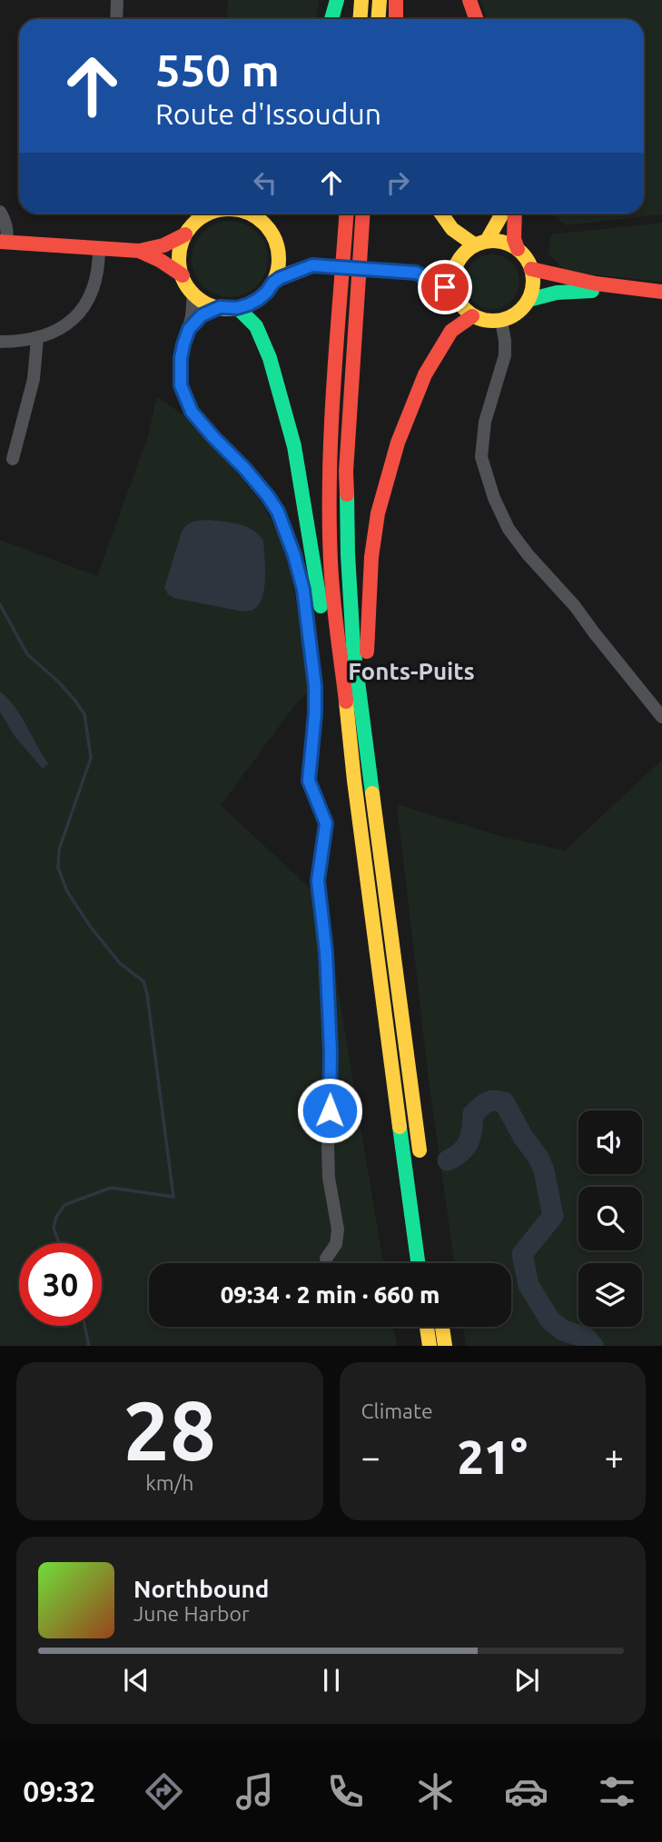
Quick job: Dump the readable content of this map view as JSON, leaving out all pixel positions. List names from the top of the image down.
{
  "districts": ["Fonts-Puits"],
  "page": {
    "turn": ["550 m", "Route d'Issoudun"],
    "limit": "30",
    "trip": "09:34 · 2 min · 660 m",
    "tile": [
      ["28", "km/h"],
      "Climate"
    ],
    "heat": ["−", "21°", "+"],
    "song": ["Northbound", "June Harbor"],
    "tabs": "09:32"
  }
}
